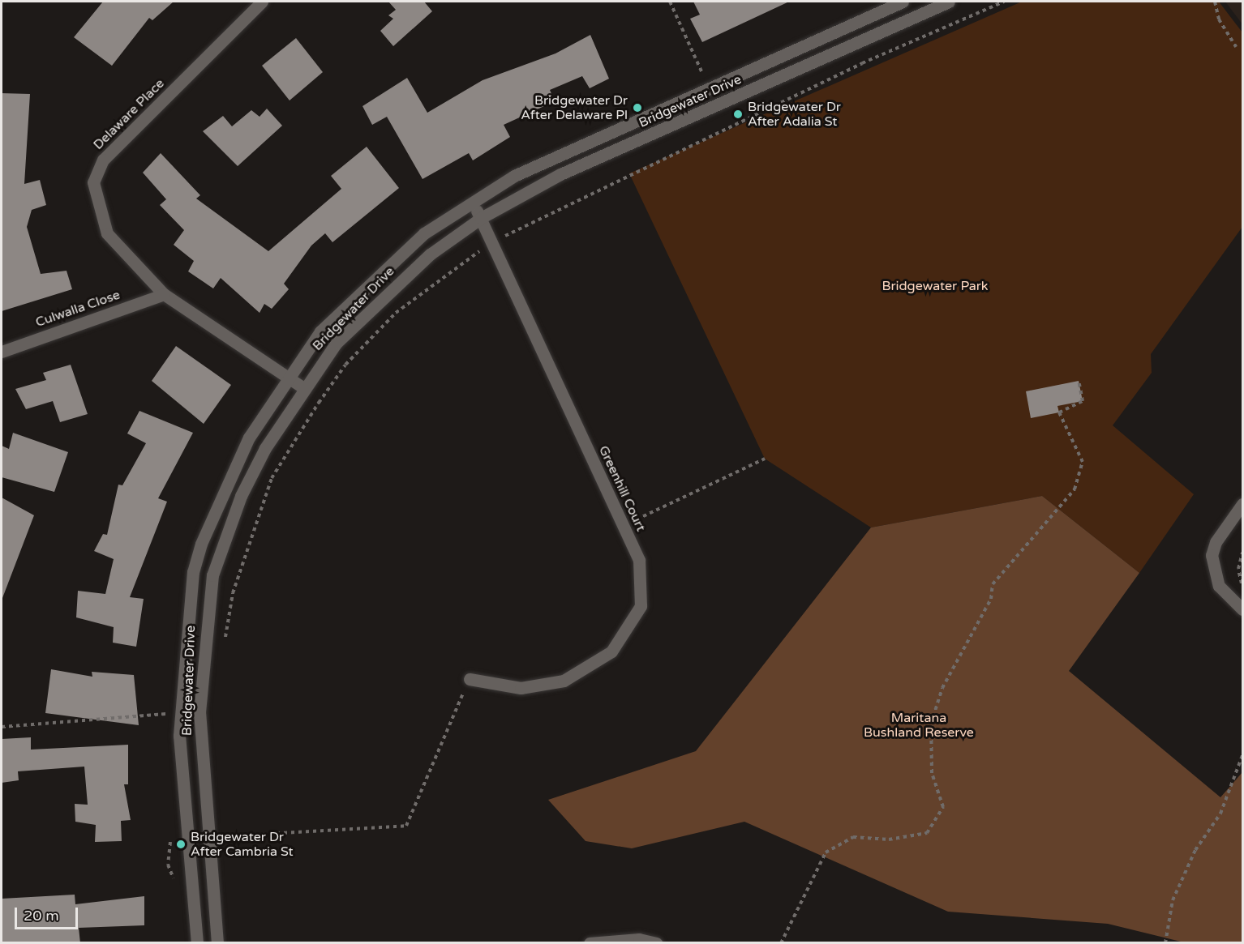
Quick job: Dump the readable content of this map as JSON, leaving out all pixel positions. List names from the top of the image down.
{
  "streets": {
    "street": [
      "Bridgewater Drive",
      "Delaware Place",
      "Culwalla Close",
      "Greenhill Court"
    ]
  },
  "crossings": [
    ["Bridgewater Drive", "Delaware Place"],
    ["Bridgewater Drive", "Greenhill Court"],
    ["Delaware Place", "Culwalla Close"]
  ],
  "parks": ["Bridgewater Park", "Maritana Bushland Reserve"],
  "places": ["Bridgewater Dr After Delaware Pl", "Bridgewater Dr After Adalia St", "Bridgewater Dr After Cambria St"],
  "scale_bar": "20 m"
}
